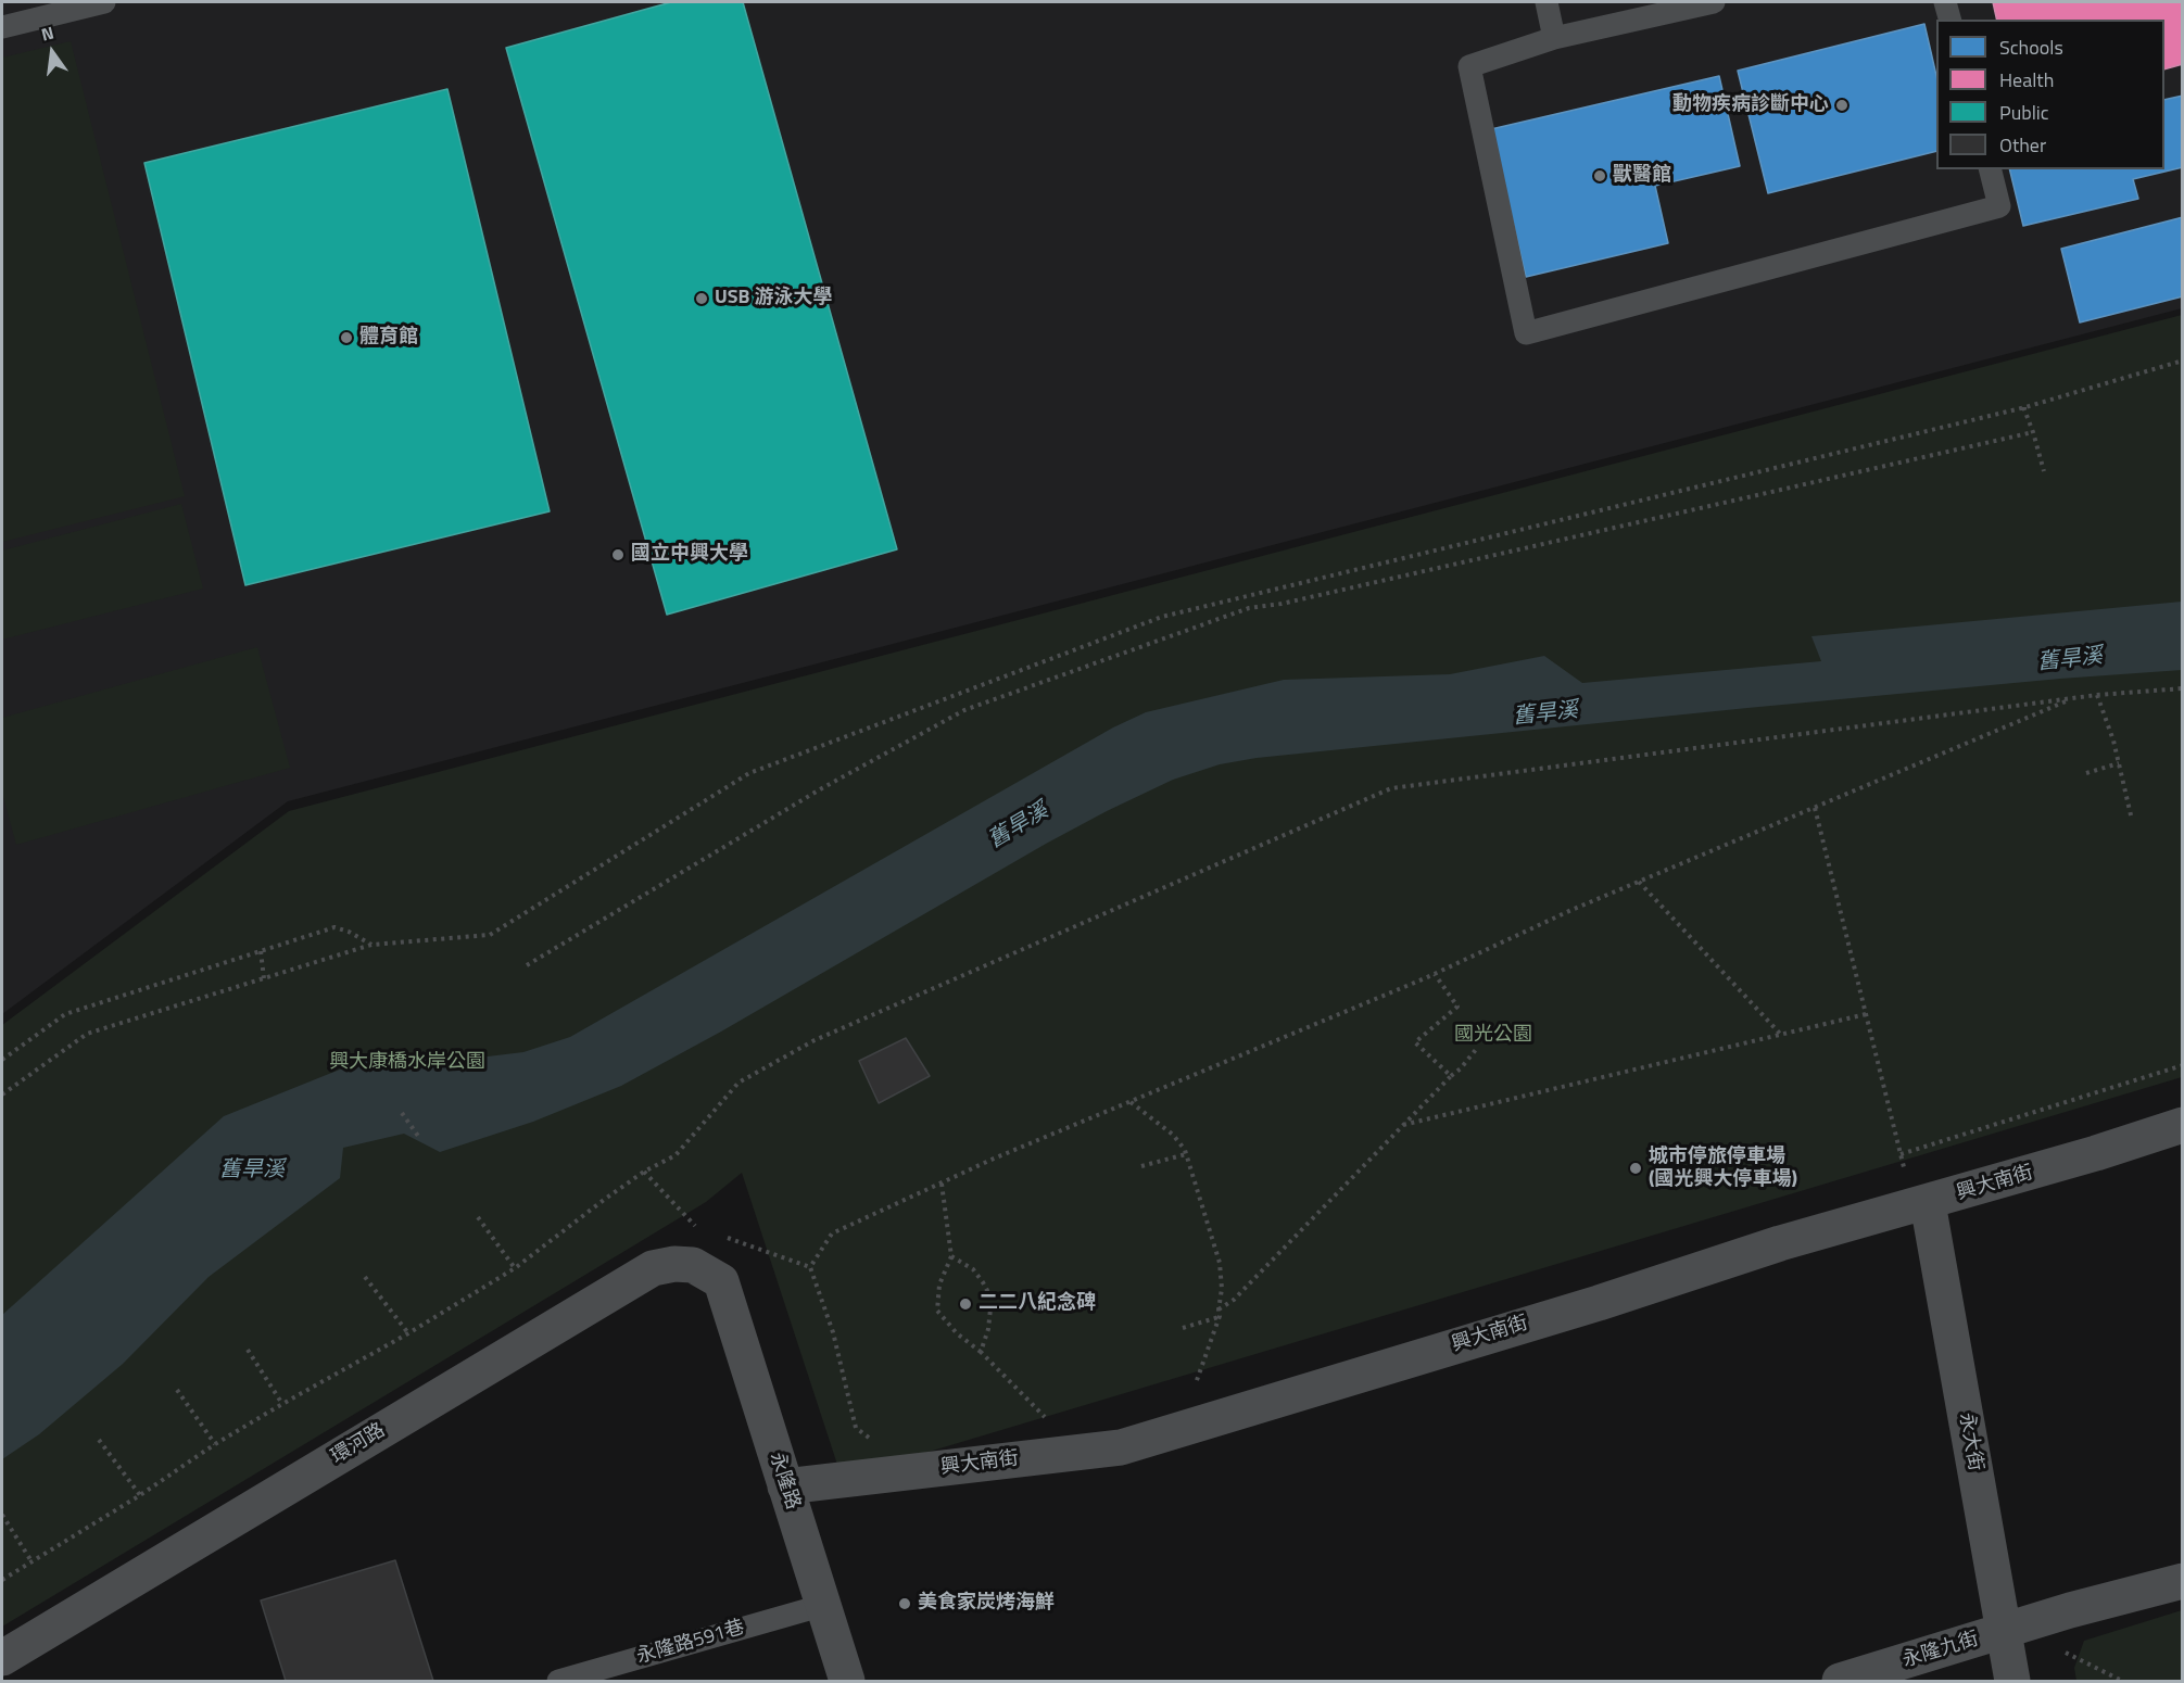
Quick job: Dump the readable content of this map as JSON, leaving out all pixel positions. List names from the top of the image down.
{
  "streets": {
    "street": [
      "興大南街",
      "永大街",
      "環河路",
      "永隆路",
      "永隆九街"
    ],
    "lane": ["永隆路591巷"]
  },
  "crossings": [
    ["興大南街", "永大街"],
    ["興大南街", "永隆路"],
    ["永大街", "永隆九街"],
    ["環河路", "永隆路"],
    ["永隆路", "永隆路591巷"]
  ],
  "water": ["舊旱溪"],
  "parks": ["國光公園", "興大康橋水岸公園"],
  "places": [
    "動物疾病診斷中心",
    "獸醫館",
    "USB 游泳大學",
    "體育館",
    "國立中興大學",
    "城市停旅停車場 (國光興大停車場)",
    "二二八紀念碑",
    "美食家炭烤海鮮"
  ],
  "legend": [
    "Schools",
    "Health",
    "Public",
    "Other"
  ],
  "north": "top"
}
